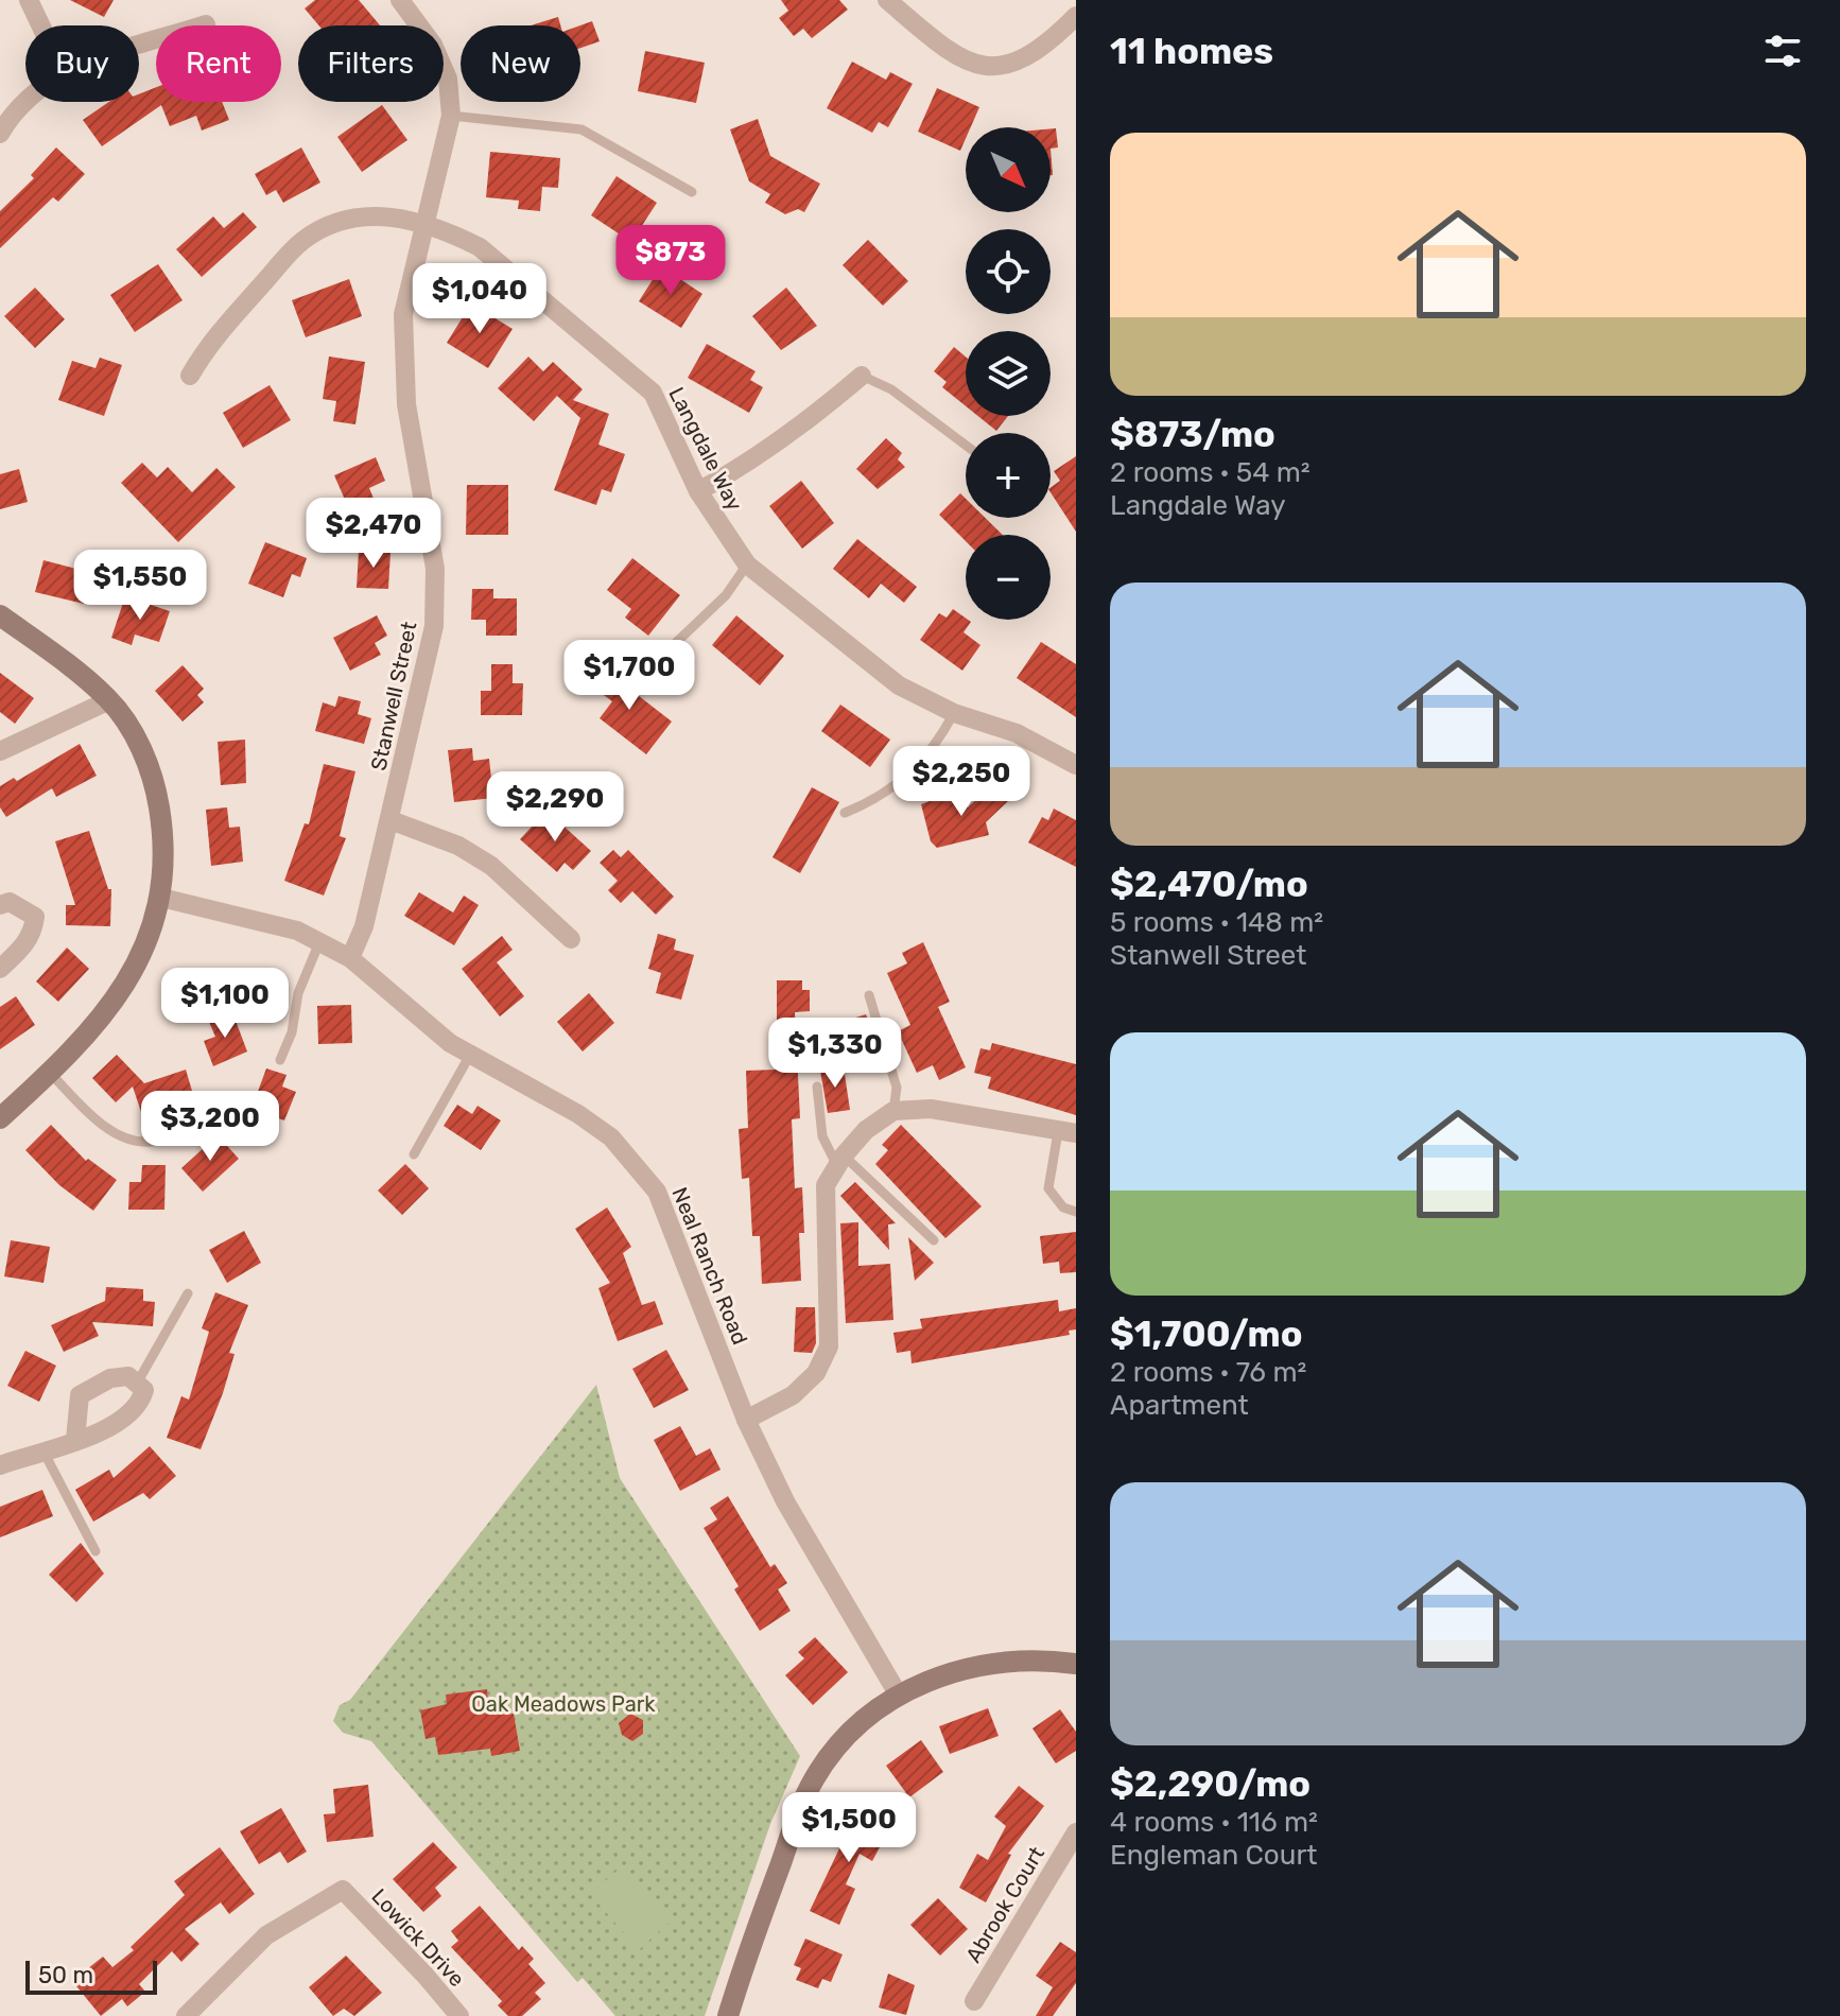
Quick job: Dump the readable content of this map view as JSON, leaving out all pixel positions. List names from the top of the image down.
{
  "streets": {
    "street": [
      "Langdale Way",
      "Stanwell Street",
      "Neal Ranch Road",
      "Abrook Court",
      "Lowick Drive"
    ]
  },
  "crossings": [
    ["Langdale Way", "Stanwell Street"],
    ["Stanwell Street", "Neal Ranch Road"]
  ],
  "parks": ["Oak Meadows Park"],
  "scale_bar": "50 m",
  "north": "bottom right",
  "page": {
    "heading": "11 homes",
    "chip": [
      "Buy",
      "Rent",
      "Filters",
      "New"
    ],
    "list": [
      {
        "name": "$873/mo",
        "note": "2 rooms · 54 m² · Langdale Way"
      },
      {
        "name": "$2,470/mo",
        "note": "5 rooms · 148 m² · Stanwell Street"
      },
      {
        "name": "$1,700/mo",
        "note": "2 rooms · 76 m² · Apartment"
      },
      {
        "name": "$2,290/mo",
        "note": "4 rooms · 116 m² · Engleman Court"
      }
    ],
    "map_buttons": ["+", "−"],
    "price": [
      "$873",
      "$1,040",
      "$2,470",
      "$1,550",
      "$1,700",
      "$2,250",
      "$2,290",
      "$1,100",
      "$1,330",
      "$3,200",
      "$1,500"
    ],
    "scale": "50 m"
  }
}
